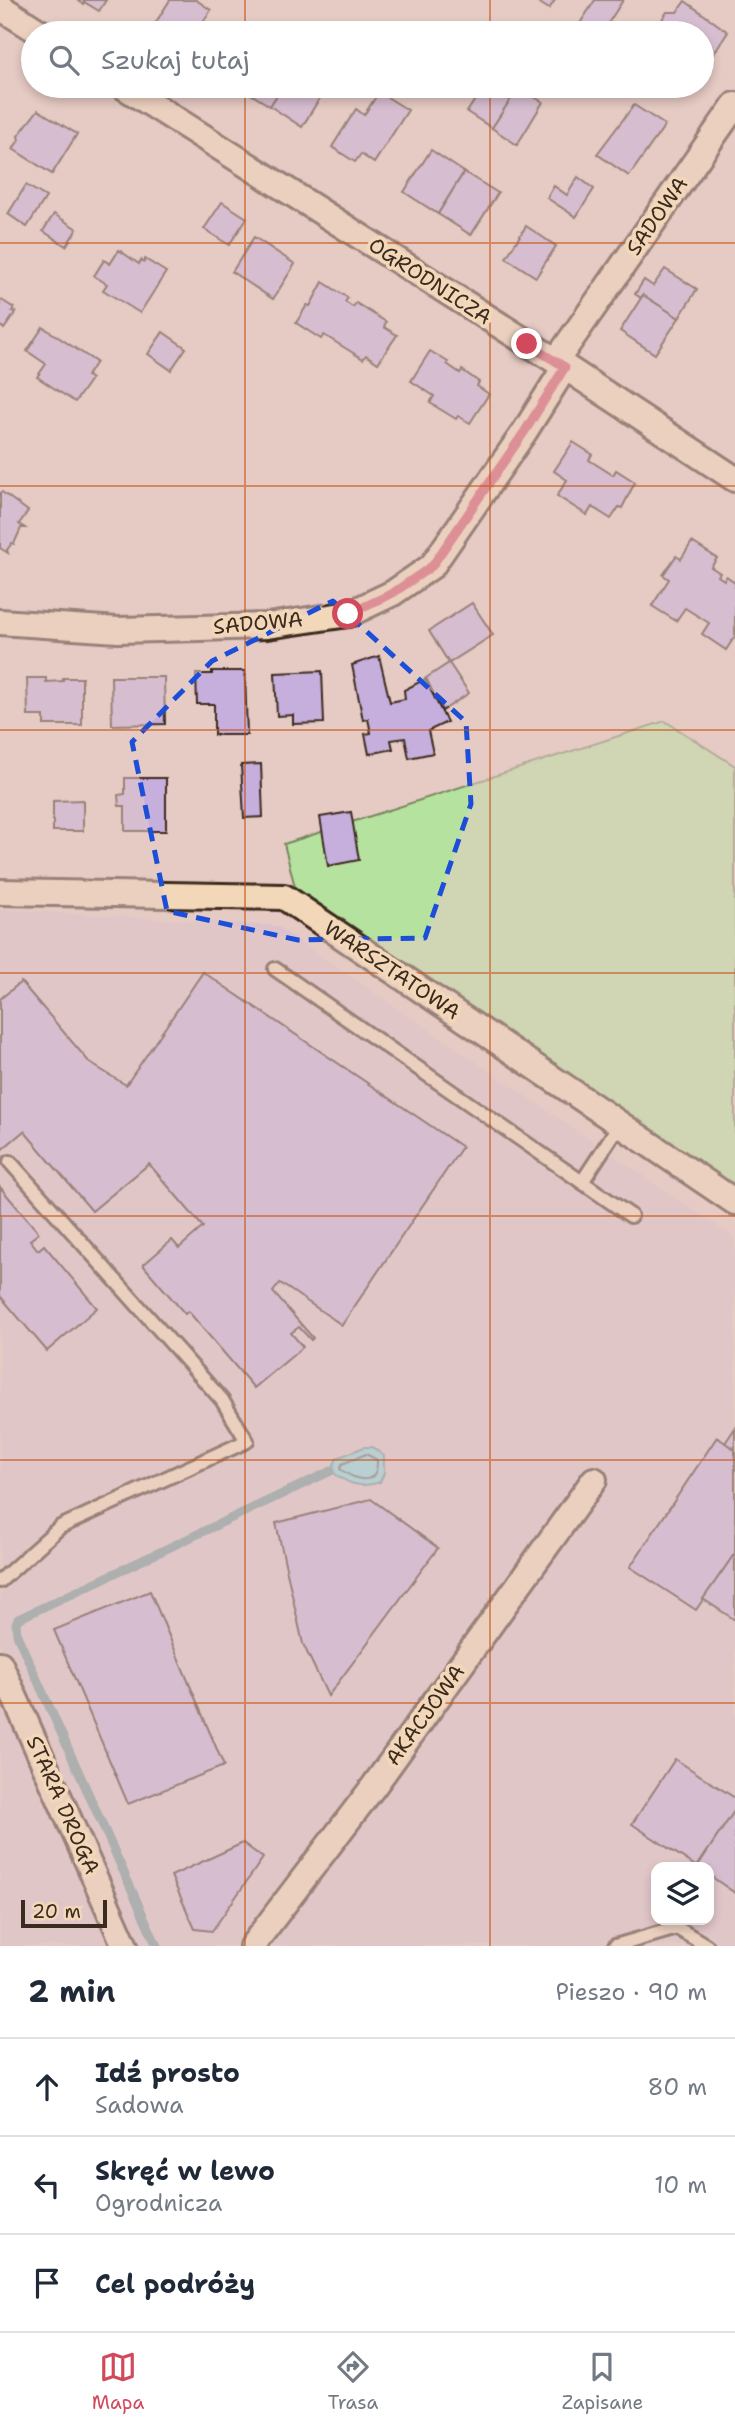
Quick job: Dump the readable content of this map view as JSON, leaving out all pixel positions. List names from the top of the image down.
{
  "streets": {
    "street": [
      "SADOWA",
      "OGRODNICZA",
      "WARSZTATOWA",
      "AKACJOWA",
      "STARA DROGA"
    ]
  },
  "crossings": [
    ["SADOWA", "OGRODNICZA"]
  ],
  "scale_bar": "20 m",
  "page": {
    "search": "Szukaj tutaj",
    "scale": "20 m",
    "heading": ["2 min", "Pieszo · 90 m"],
    "list": [
      ["Idź prosto", "Sadowa", "80 m"],
      ["Skręć w lewo", "Ogrodnicza", "10 m"],
      "Cel podróży"
    ],
    "nav": ["Mapa", "Trasa", "Zapisane"]
  }
}
